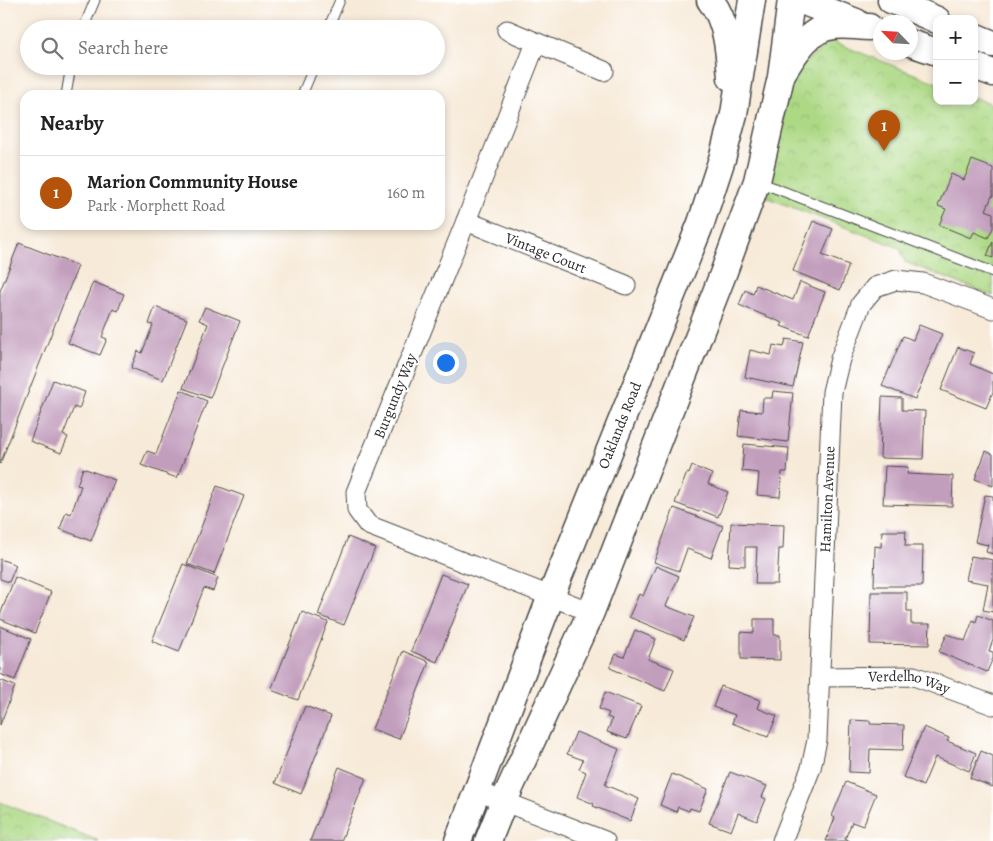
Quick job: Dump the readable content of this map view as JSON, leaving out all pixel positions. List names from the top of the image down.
{
  "streets": {
    "main road": ["Oaklands Road"],
    "street": [
      "Vintage Court",
      "Burgundy Way",
      "Hamilton Avenue",
      "Verdelho Way"
    ]
  },
  "crossings": [
    ["Vintage Court", "Burgundy Way"],
    ["Burgundy Way", "Oaklands Road"],
    ["Hamilton Avenue", "Verdelho Way"]
  ],
  "north": "top left",
  "page": {
    "map_buttons": ["+", "−"],
    "search": "Search here",
    "heading": "Nearby",
    "pins": "1",
    "list": [
      {
        "mark": "1",
        "name": "Marion Community House",
        "note": "Park · Morphett Road",
        "value": "160 m"
      }
    ]
  }
}
